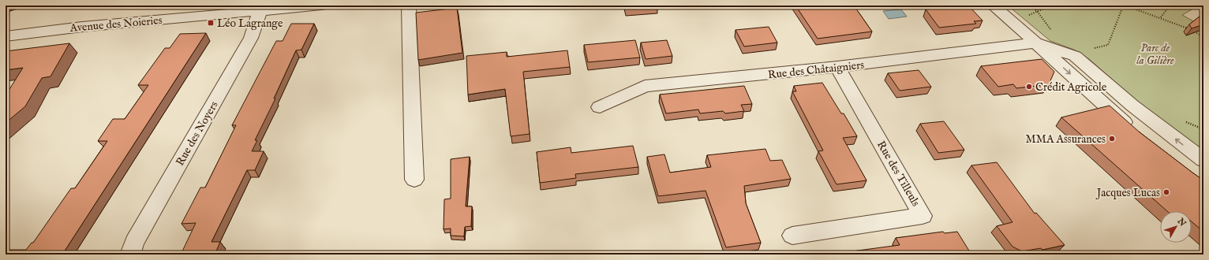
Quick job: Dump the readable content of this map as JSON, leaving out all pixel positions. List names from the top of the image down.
{
  "streets": {
    "street": [
      "Avenue des Noieries",
      "Rue des Châtaigniers",
      "Rue des Noyers",
      "Rue des Tilleuls"
    ]
  },
  "crossings": [
    ["Avenue des Noieries", "Rue des Noyers"],
    ["Rue des Châtaigniers", "Rue des Tilleuls"]
  ],
  "parks": ["Parc de la Gilière"],
  "places": {
    "transit": ["Léo Lagrange"],
    "other": ["Crédit Agricole", "MMA Assurances", "Jacques Lucas"]
  },
  "north": "top right"
}
